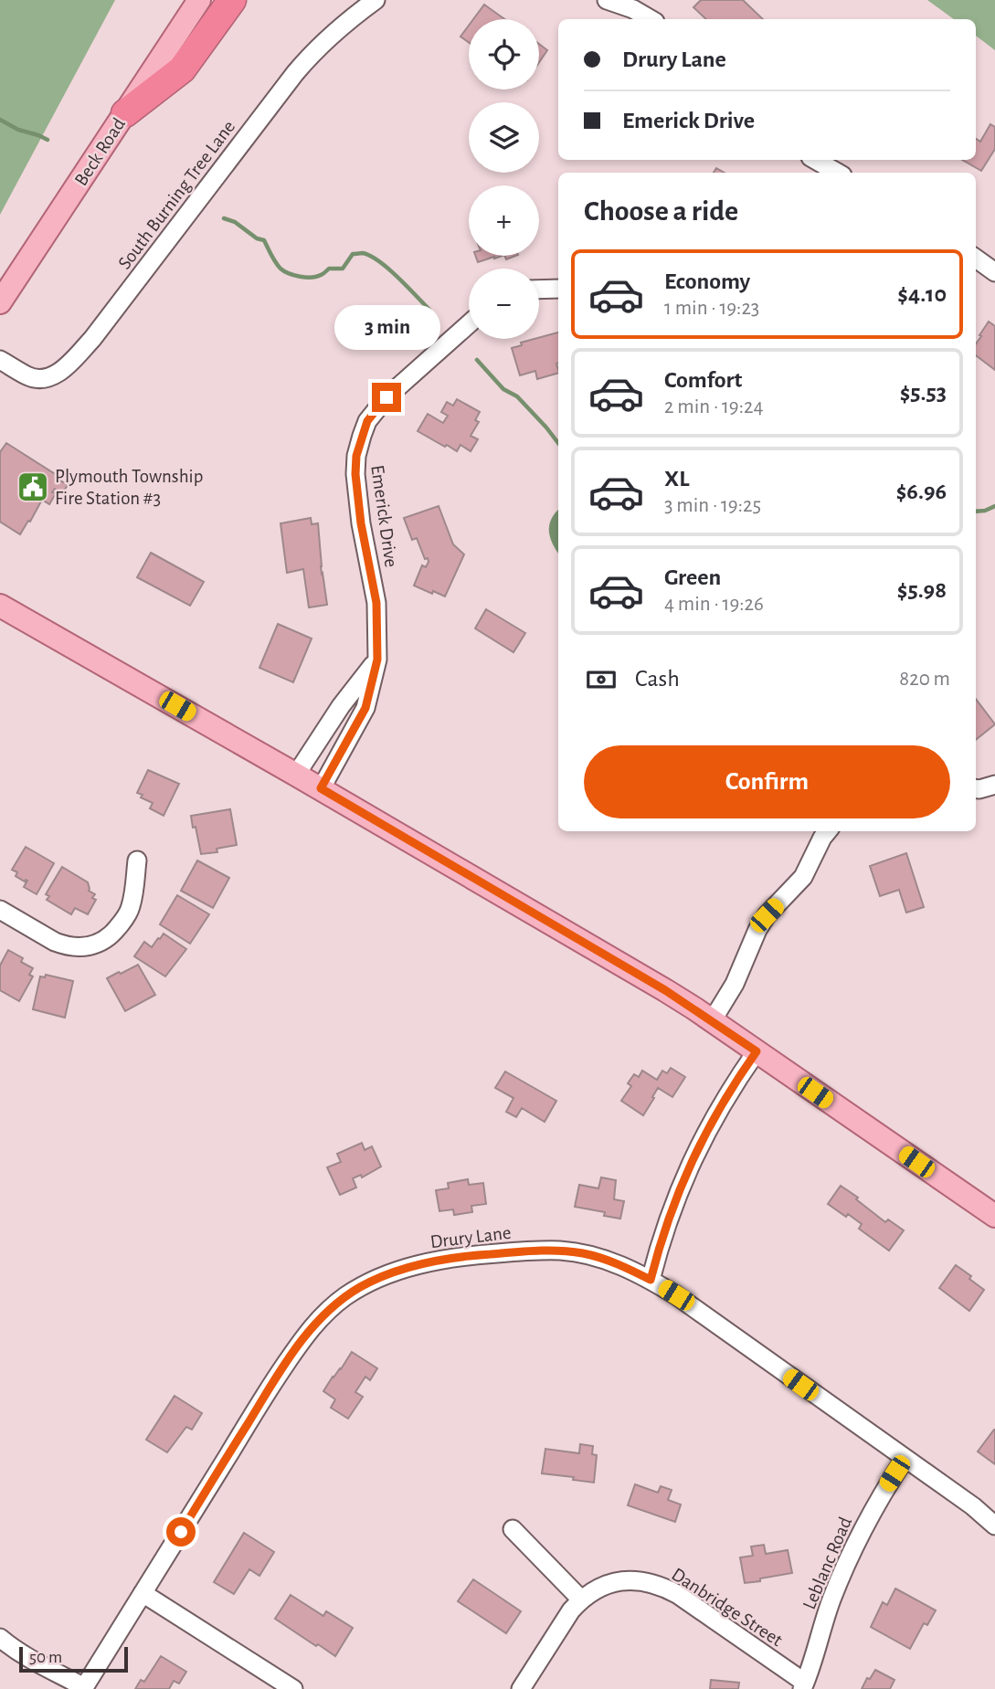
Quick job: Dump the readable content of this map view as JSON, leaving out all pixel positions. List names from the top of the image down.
{
  "streets": {
    "main road": ["Beck Road"],
    "street": [
      "South Burning Tree Lane",
      "Emerick Drive",
      "Drury Lane",
      "Leblanc Road",
      "Danbridge Street"
    ]
  },
  "crossings": [
    ["Drury Lane", "Leblanc Road"],
    ["Leblanc Road", "Danbridge Street"]
  ],
  "places": {
    "public building": ["Plymouth Township Fire Station #3"]
  },
  "scale_bar": "50 m",
  "page": {
    "map_buttons": ["+", "−"],
    "banner": ["Drury Lane", "Emerick Drive"],
    "heading": "Choose a ride",
    "list": [
      {
        "name": "Economy",
        "note": "1 min · 19:23",
        "value": "$4.10"
      },
      {
        "name": "Comfort",
        "note": "2 min · 19:24",
        "value": "$5.53"
      },
      {
        "name": "XL",
        "note": "3 min · 19:25",
        "value": "$6.96"
      },
      {
        "name": "Green",
        "note": "4 min · 19:26",
        "value": "$5.98"
      }
    ],
    "bubble": "3 min",
    "pay": ["Cash", "820 m"],
    "buttons": "Confirm",
    "scale": "50 m"
  }
}
